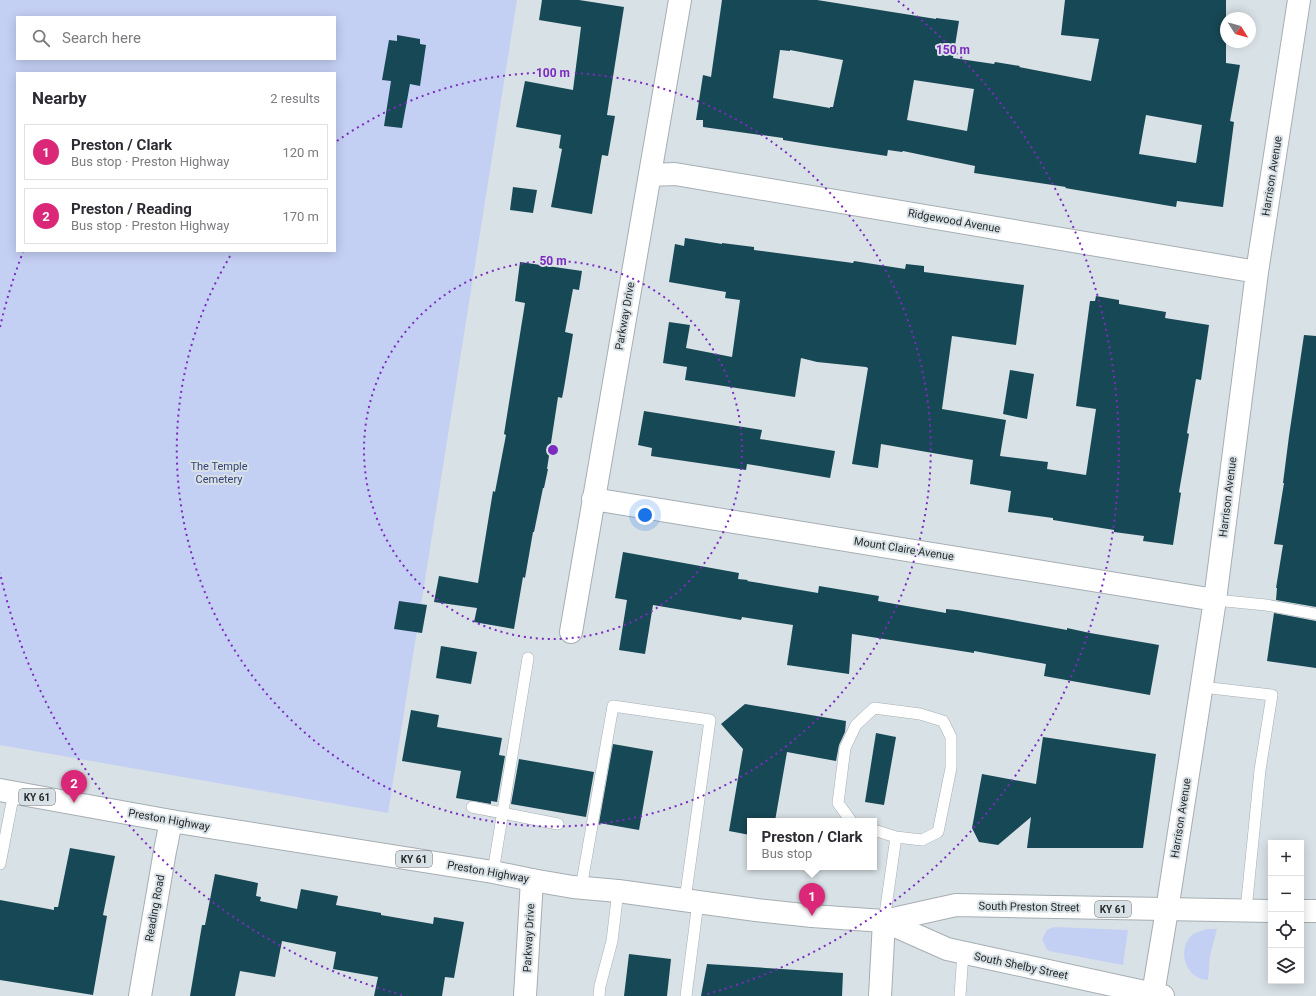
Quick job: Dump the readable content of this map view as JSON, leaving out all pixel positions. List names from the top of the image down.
{
  "streets": {
    "street": [
      "Harrison Avenue",
      "Ridgewood Avenue",
      "Parkway Drive",
      "Mount Claire Avenue",
      "KY 61",
      "Preston Highway",
      "South Preston Street",
      "Reading Road",
      "South Shelby Street"
    ]
  },
  "crossings": [
    ["Harrison Avenue", "Ridgewood Avenue"],
    ["Harrison Avenue", "Mount Claire Avenue"],
    ["Harrison Avenue", "South Preston Street"],
    ["Harrison Avenue", "South Shelby Street"],
    ["Ridgewood Avenue", "Parkway Drive"],
    ["Parkway Drive", "Mount Claire Avenue"],
    ["Parkway Drive", "Preston Highway"],
    ["Preston Highway", "South Preston Street"],
    ["Preston Highway", "Reading Road"],
    ["Preston Highway", "South Shelby Street"],
    ["South Preston Street", "South Shelby Street"]
  ],
  "parks": ["The Temple Cemetery"],
  "north": "bottom right",
  "page": {
    "search": "Search here",
    "heading": ["Nearby", "2 results"],
    "list": [
      {
        "mark": "1",
        "name": "Preston / Clark",
        "note": "Bus stop · Preston Highway",
        "value": "120 m"
      },
      {
        "mark": "2",
        "name": "Preston / Reading",
        "note": "Bus stop · Preston Highway",
        "value": "170 m"
      }
    ],
    "pins": ["2", "1"],
    "popup": ["Preston / Clark", "Bus stop"],
    "map_buttons": ["+", "−"]
  },
  "rings": ["150 m", "100 m", "50 m"]
}
